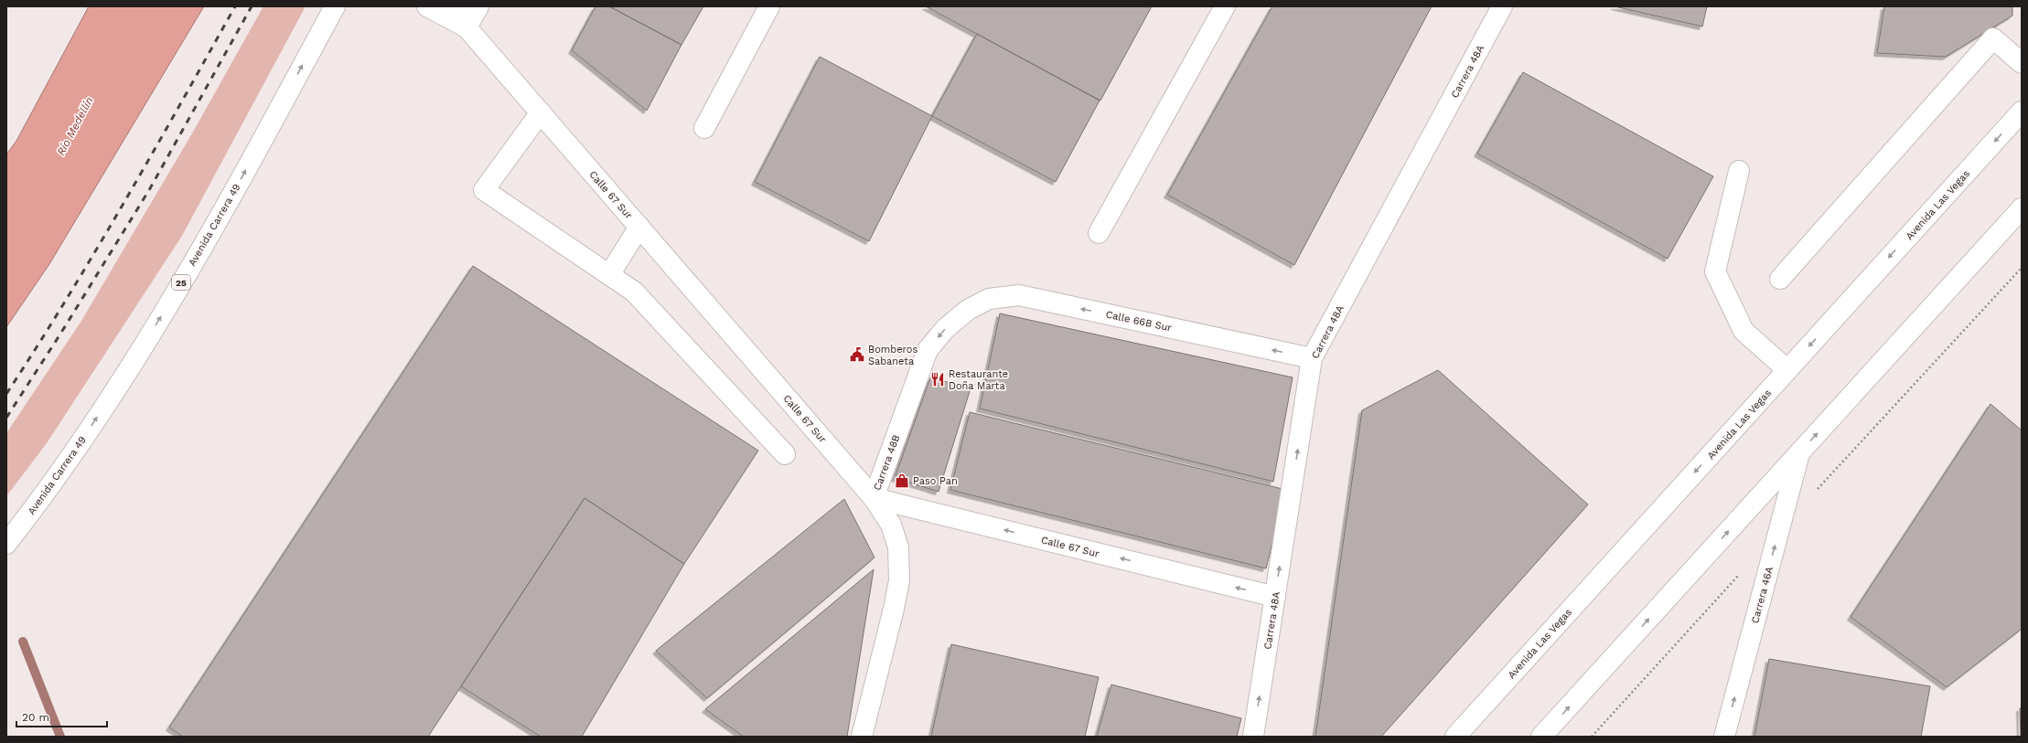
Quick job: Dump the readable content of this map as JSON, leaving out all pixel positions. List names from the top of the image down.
{
  "streets": {
    "main road": [
      "Carrera 48A",
      "Calle 67 Sur",
      "Avenida Las Vegas",
      "Avenida Carrera 49",
      "25",
      "Calle 66B Sur",
      "Carrera 48B",
      "Carrera 46A"
    ]
  },
  "crossings": [
    ["Carrera 48A", "Calle 67 Sur"],
    ["Carrera 48A", "Calle 66B Sur"],
    ["Calle 67 Sur", "Carrera 48B"],
    ["Calle 66B Sur", "Carrera 48B"]
  ],
  "one_way": [
    "Carrera 48A",
    "Calle 67 Sur",
    "Avenida Carrera 49",
    "Calle 66B Sur",
    "Carrera 48B",
    "Carrera 46A"
  ],
  "water": ["Río Medellín"],
  "places": {
    "public building": ["Bomberos Sabaneta"],
    "restaurant": ["Restaurante Doña Marta"],
    "shop": ["Paso Pan"]
  },
  "scale_bar": "20 m"
}
